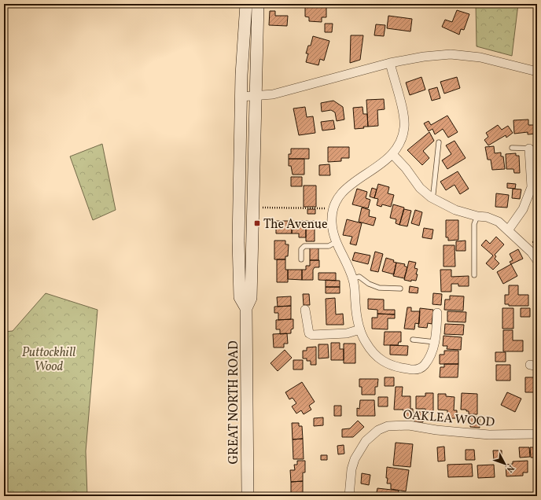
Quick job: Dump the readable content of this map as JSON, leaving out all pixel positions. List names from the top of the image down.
{
  "streets": {
    "main road": ["GREAT NORTH ROAD"],
    "street": ["OAKLEA WOOD"]
  },
  "parks": ["Puttockhill Wood"],
  "places": {
    "transit": ["The Avenue"]
  },
  "north": "bottom right"
}
